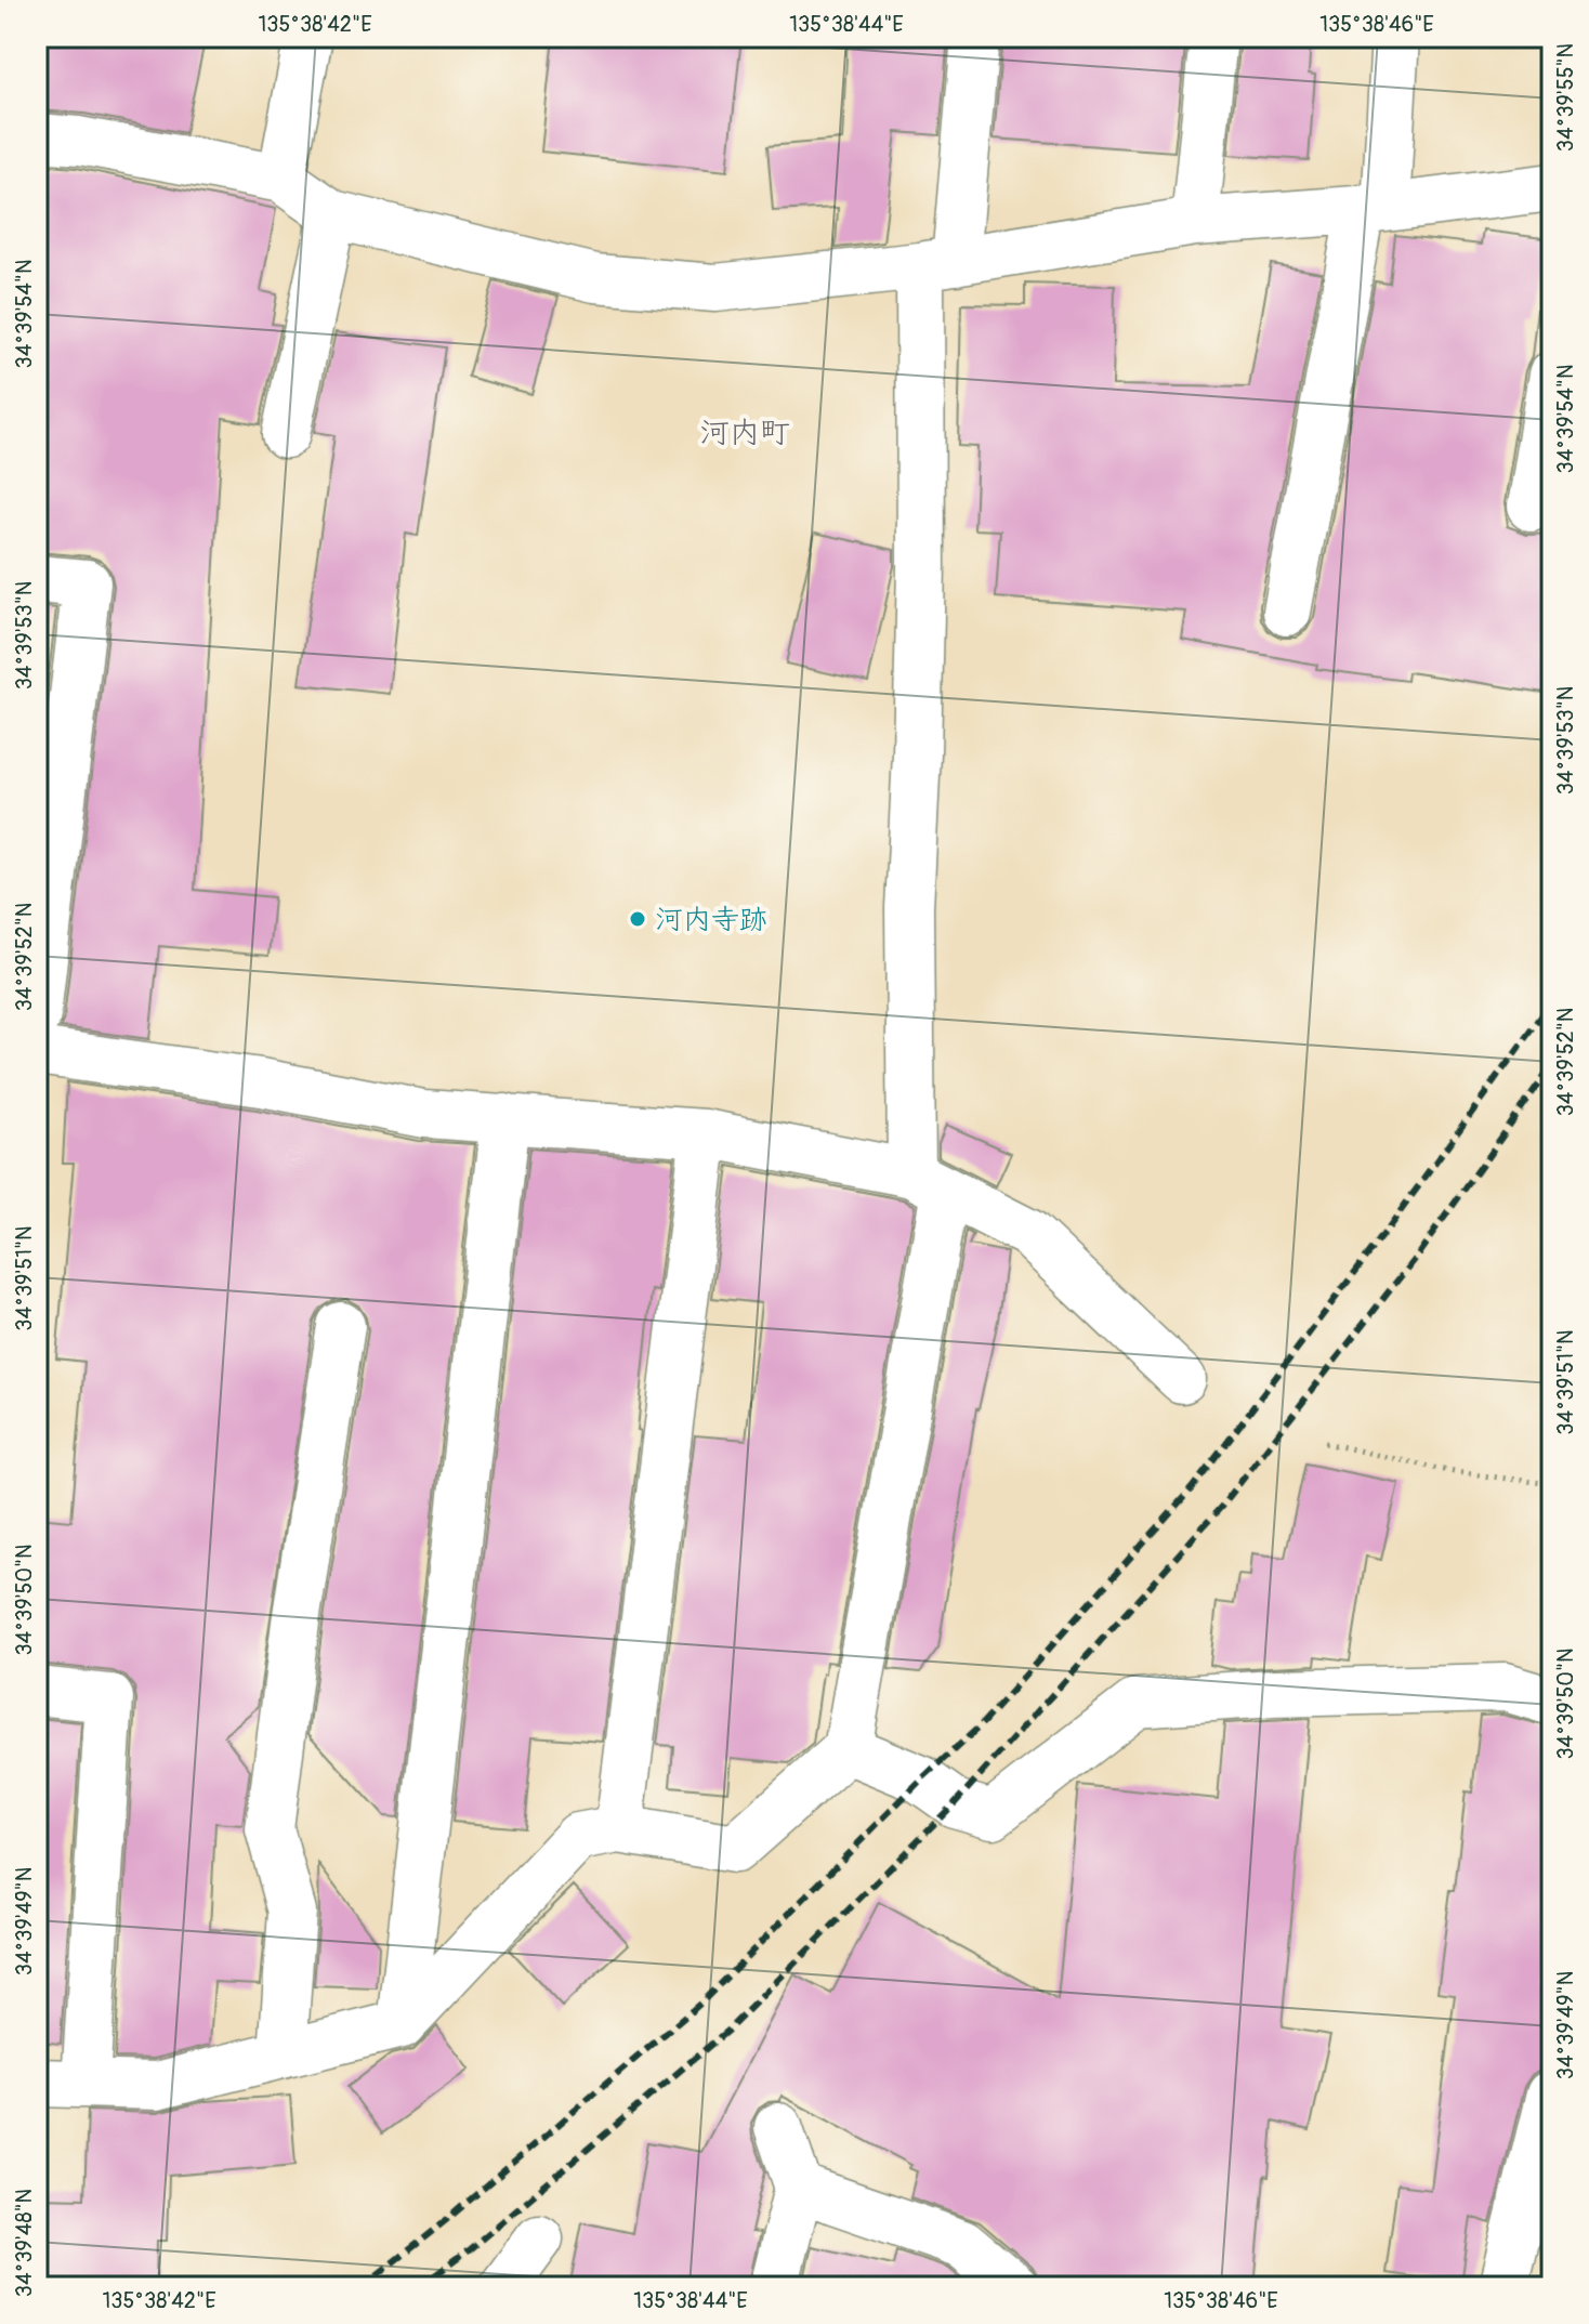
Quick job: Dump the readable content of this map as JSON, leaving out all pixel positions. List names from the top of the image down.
{
  "districts": ["河内町"],
  "places": ["河内寺跡"],
  "coordinates": [
    "135°38'42\"E",
    "135°38'44\"E",
    "135°38'46\"E",
    "34°39'55\"N",
    "34°39'54\"N",
    "34°39'53\"N",
    "34°39'52\"N",
    "34°39'51\"N",
    "34°39'50\"N",
    "34°39'49\"N",
    "34°39'48\"N"
  ]
}
